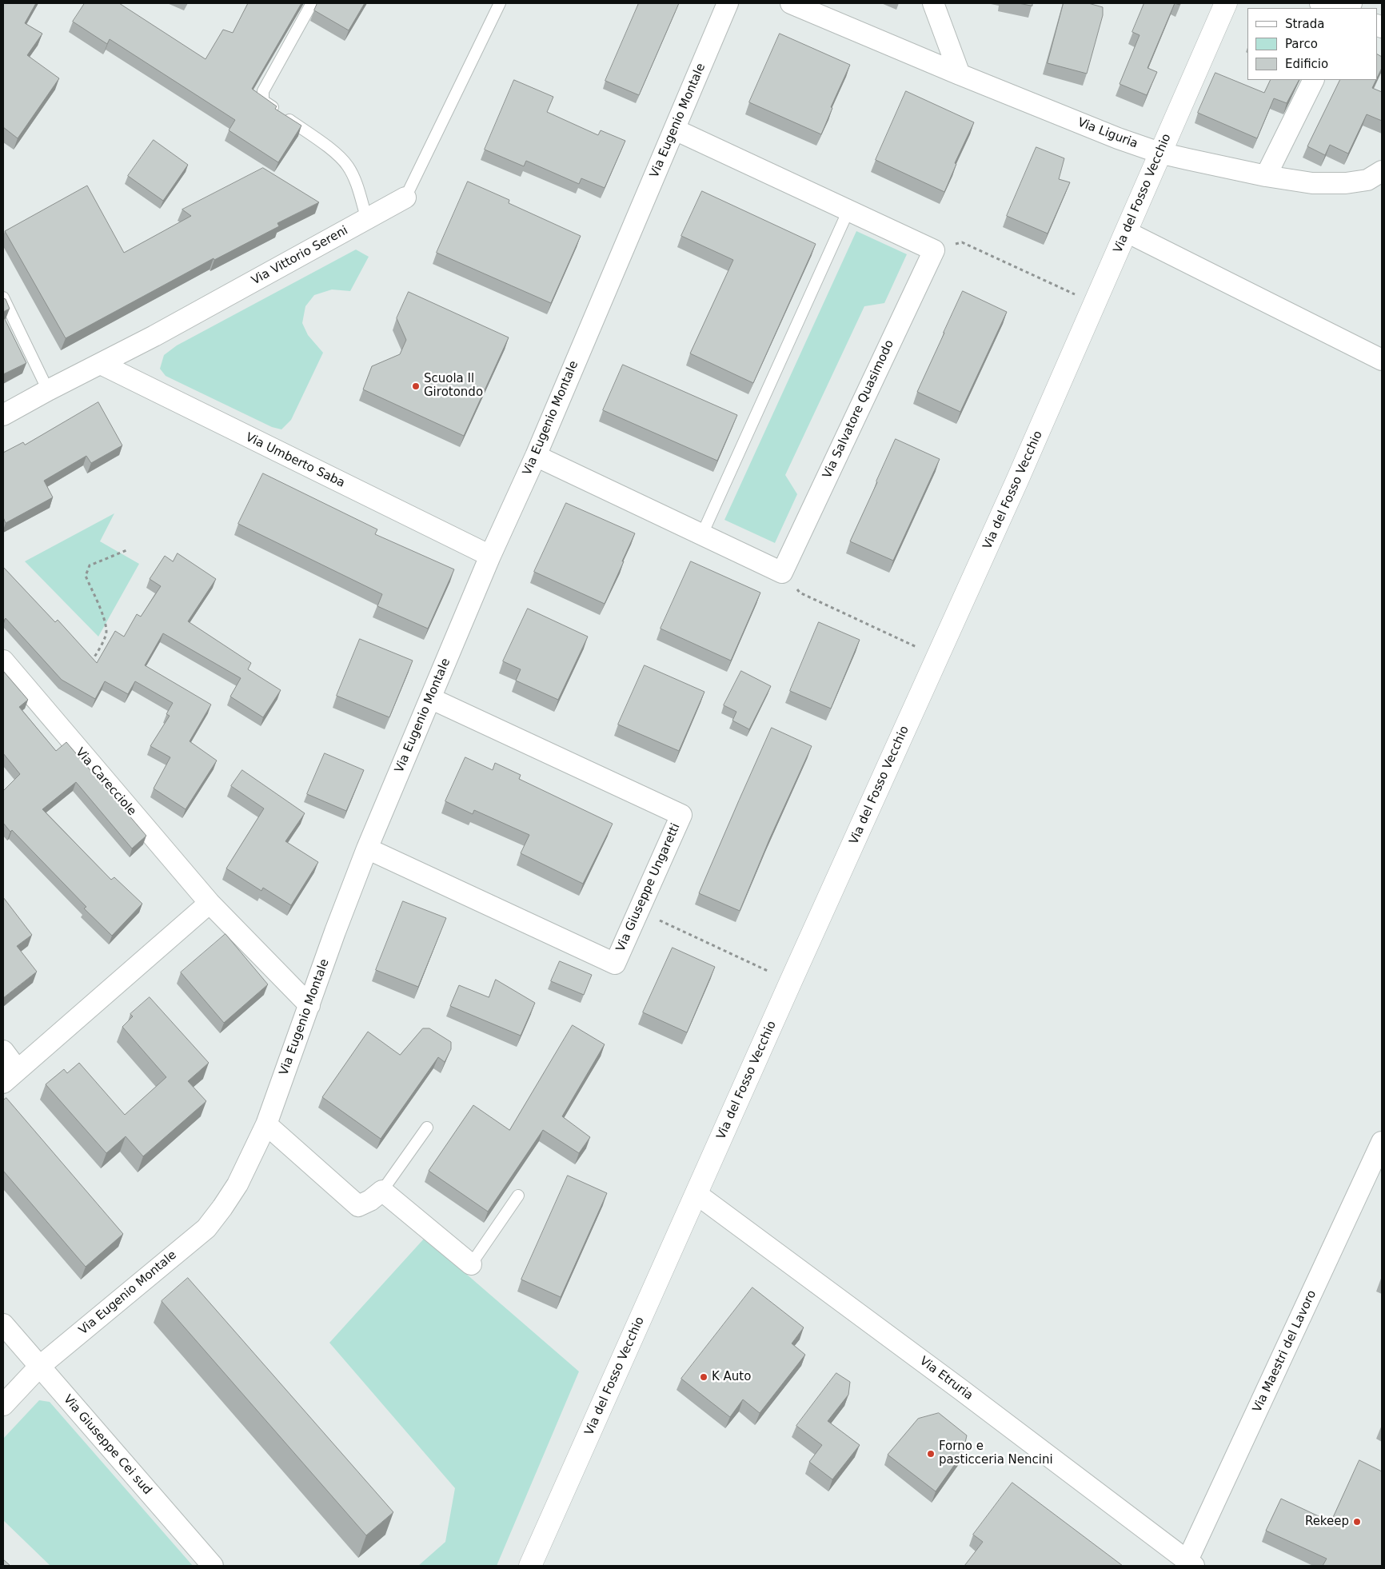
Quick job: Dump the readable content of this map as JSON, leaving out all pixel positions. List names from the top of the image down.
{
  "streets": {
    "street": [
      "Via Eugenio Montale",
      "Via Liguria",
      "Via del Fosso Vecchio",
      "Via Vittorio Sereni",
      "Via Salvatore Quasimodo",
      "Via Umberto Saba",
      "Via Carecciole",
      "Via Giuseppe Ungaretti",
      "Via Maestri del Lavoro",
      "Via Etruria",
      "Via Giuseppe Cei sud"
    ]
  },
  "crossings": [
    ["Via Eugenio Montale", "Via Umberto Saba"],
    ["Via Eugenio Montale", "Via Carecciole"],
    ["Via Eugenio Montale", "Via Giuseppe Ungaretti"],
    ["Via Eugenio Montale", "Via Giuseppe Cei sud"],
    ["Via Liguria", "Via del Fosso Vecchio"],
    ["Via del Fosso Vecchio", "Via Etruria"],
    ["Via Vittorio Sereni", "Via Umberto Saba"],
    ["Via Maestri del Lavoro", "Via Etruria"]
  ],
  "places": [
    "Scuola Il Girotondo",
    "K Auto",
    "Forno e pasticceria Nencini",
    "Rekeep"
  ],
  "legend": ["Strada", "Parco", "Edificio"]
}
